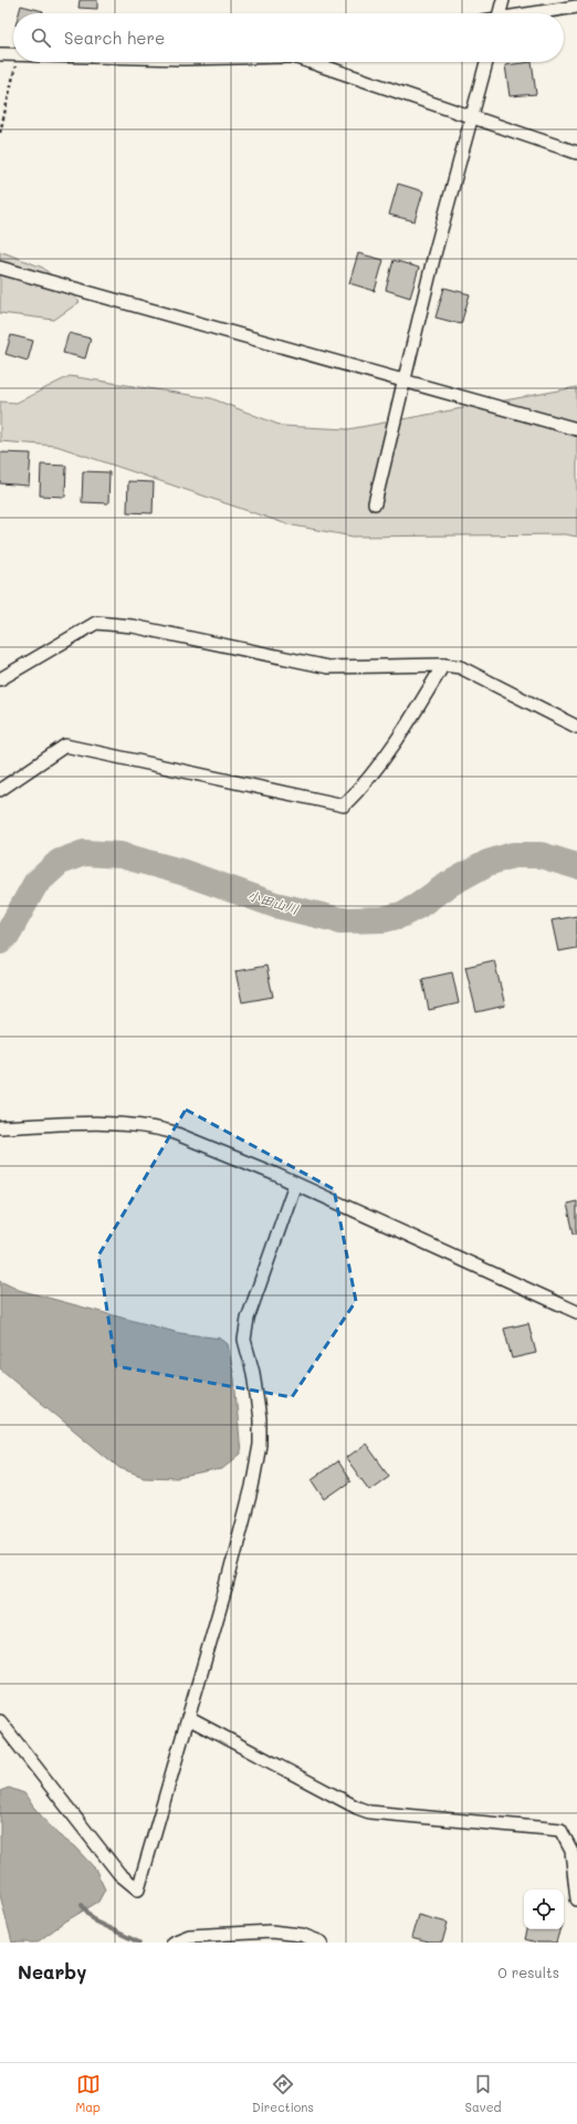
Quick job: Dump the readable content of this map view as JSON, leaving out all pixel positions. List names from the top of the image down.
{
  "water": ["小田山川"],
  "page": {
    "search": "Search here",
    "heading": ["Nearby", "0 results"],
    "nav": ["Map", "Directions", "Saved"]
  }
}
